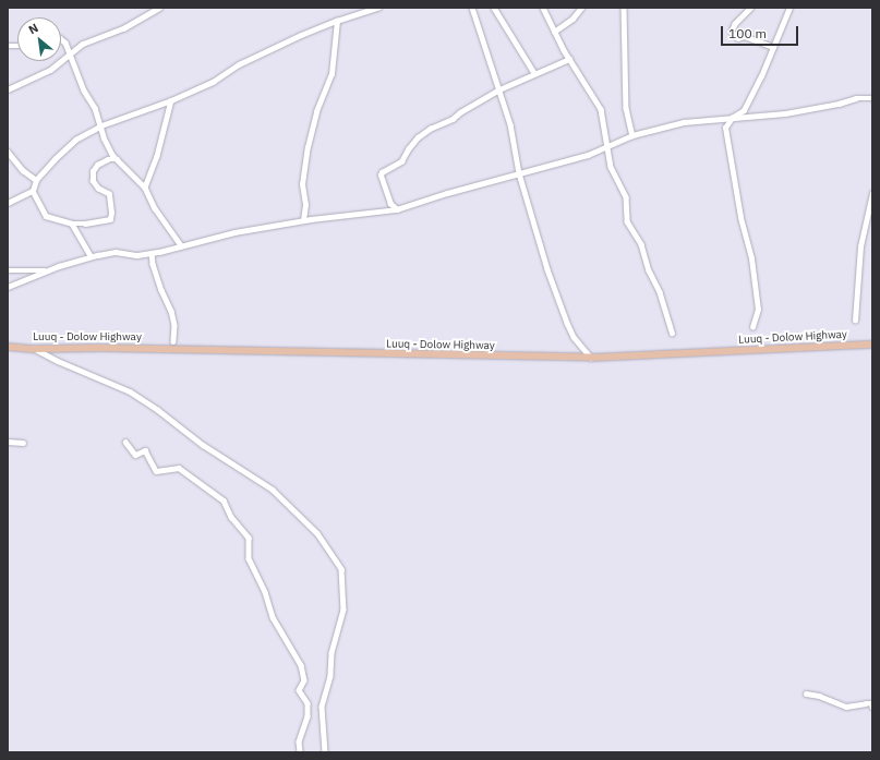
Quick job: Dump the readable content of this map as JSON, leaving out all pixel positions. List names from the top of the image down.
{
  "streets": {
    "main road": ["Luuq - Dolow Highway"]
  },
  "scale_bar": "100 m",
  "north": "top left"
}
